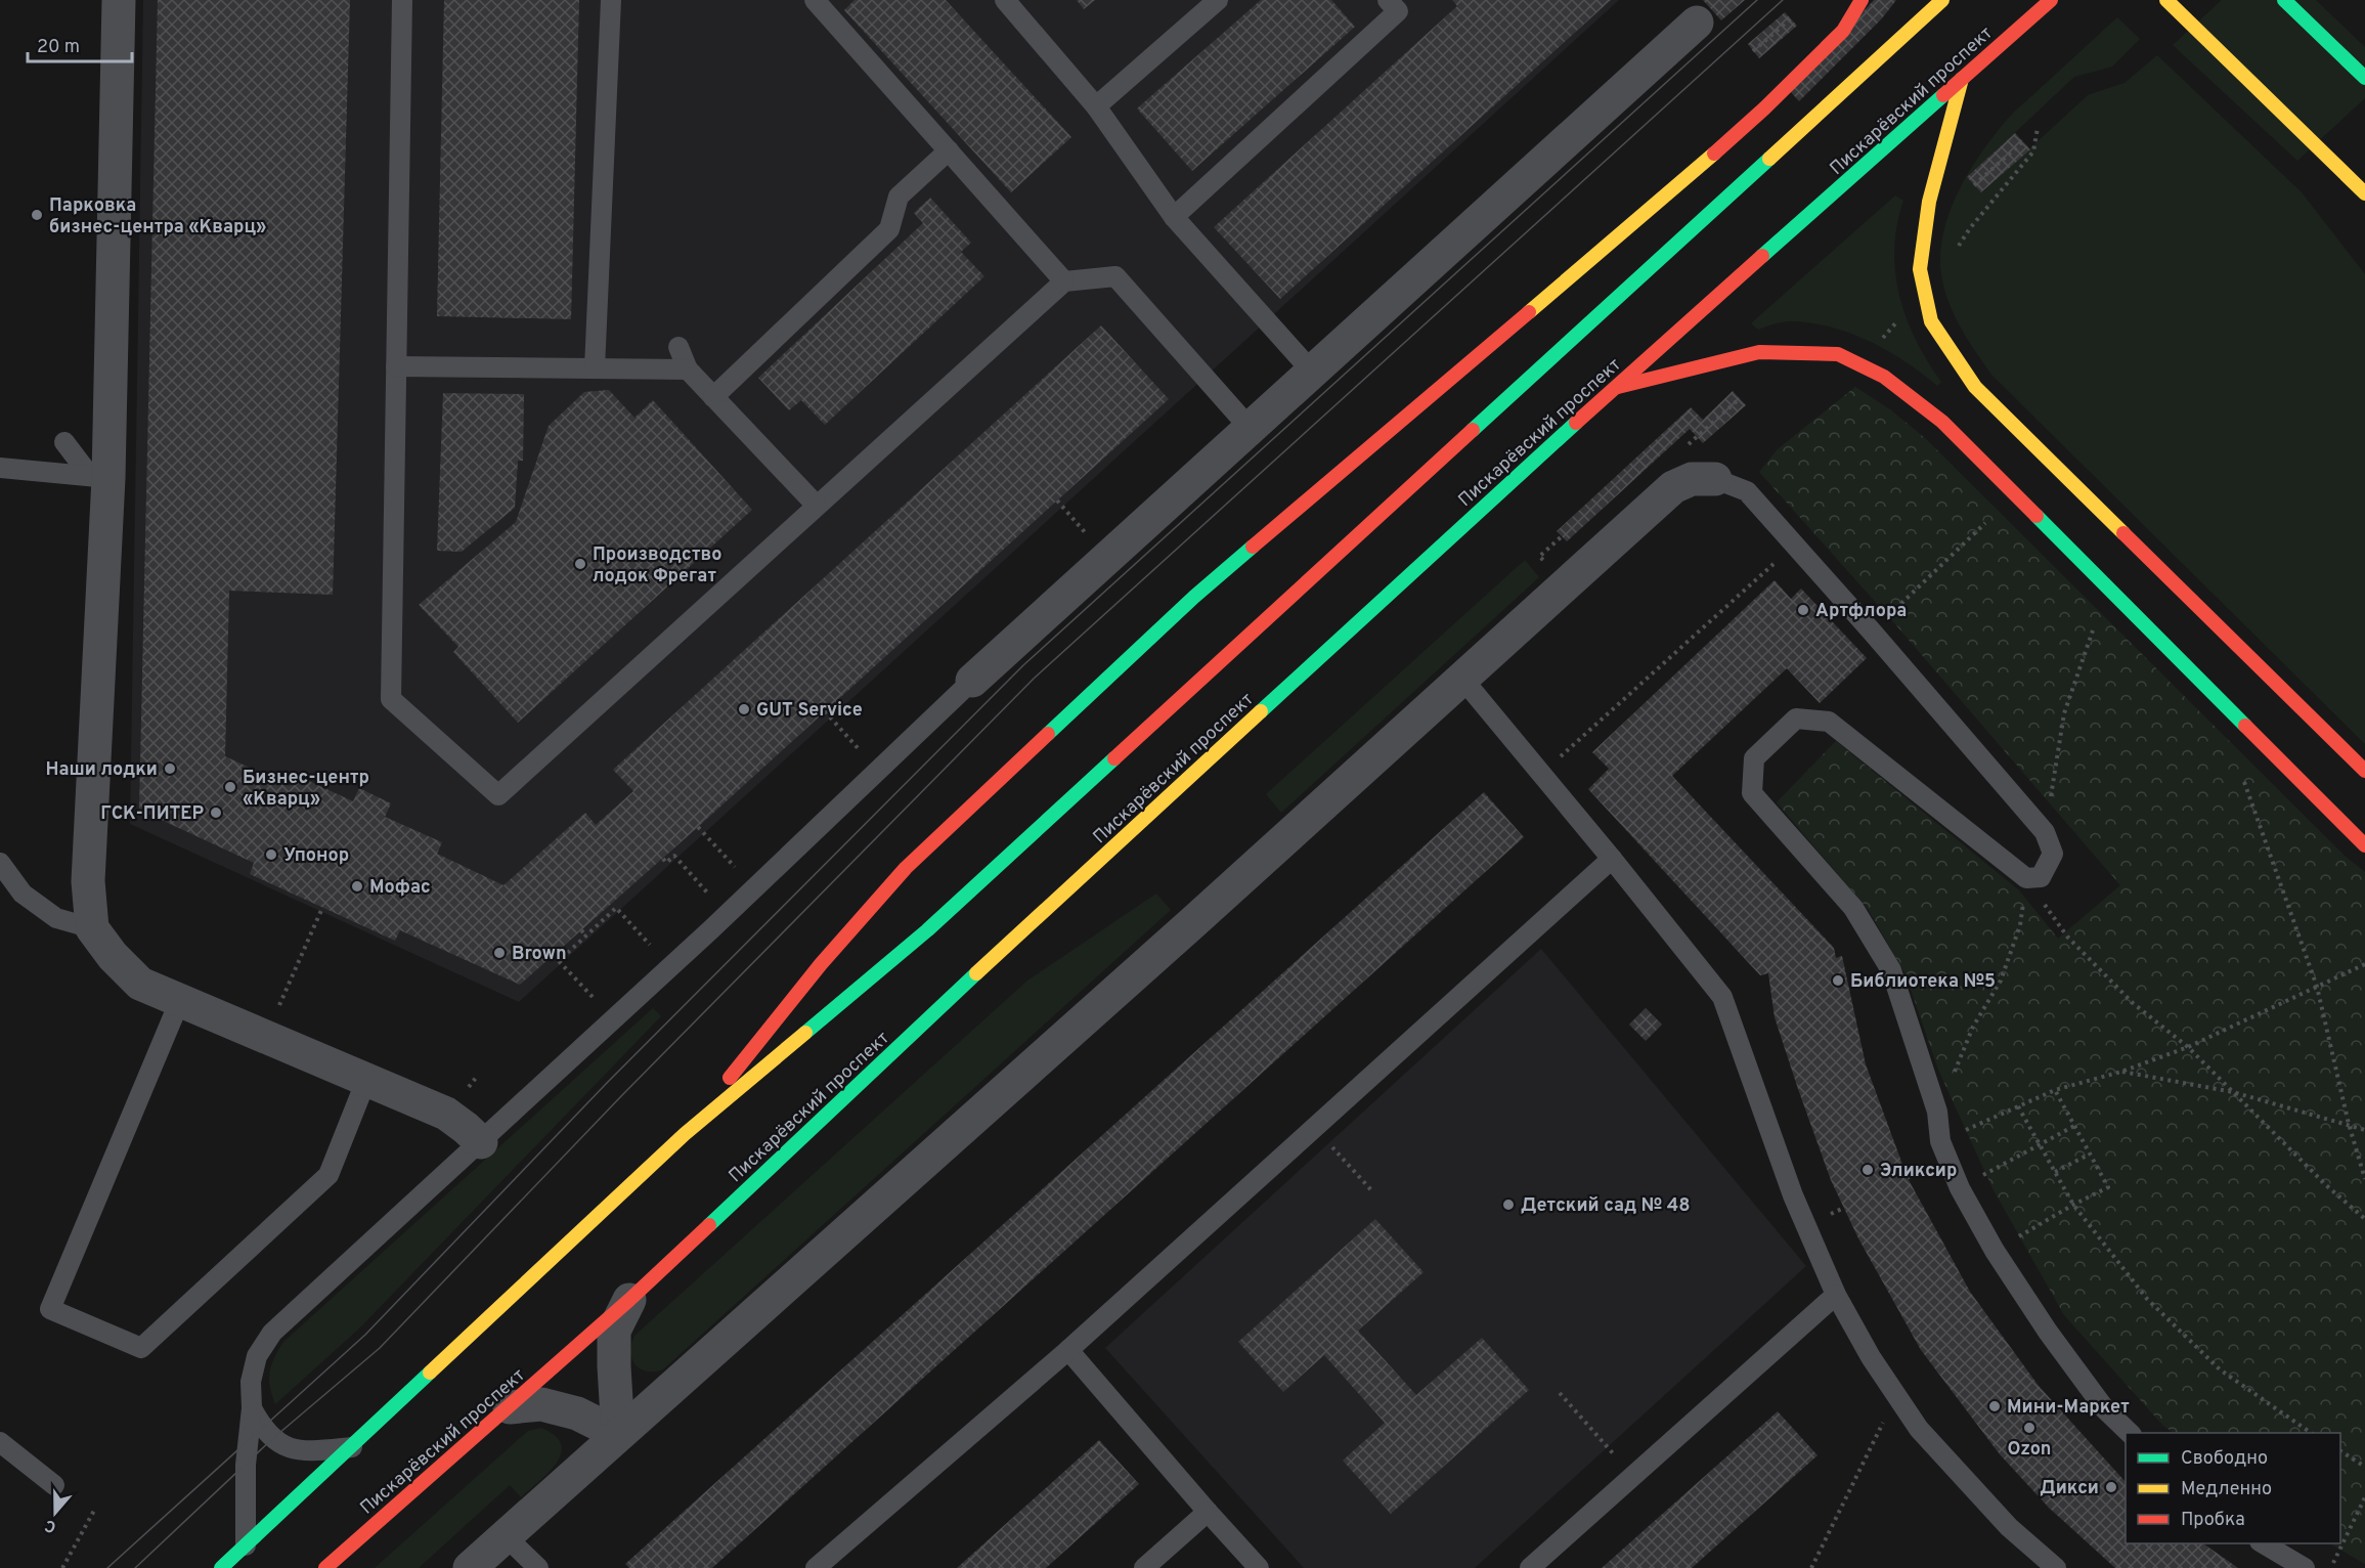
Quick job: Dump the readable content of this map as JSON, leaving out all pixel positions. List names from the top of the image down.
{
  "streets": {
    "main road": ["Пискарёвский проспект"]
  },
  "places": [
    "Парковка бизнес-центра «Кварц»",
    "Производство лодок Фрегат",
    "Артфлора",
    "GUT Service",
    "Наши лодки",
    "Бизнес-центр «Кварц»",
    "ГСК-ПИТЕР",
    "Упонор",
    "Мофас",
    "Brown",
    "Библиотека №5",
    "Эликсир",
    "Детский сад № 48",
    "Мини-Маркет",
    "Ozon",
    "Дикси"
  ],
  "legend": ["Свободно", "Медленно", "Пробка"],
  "scale_bar": "20 m",
  "north": "bottom"
}
